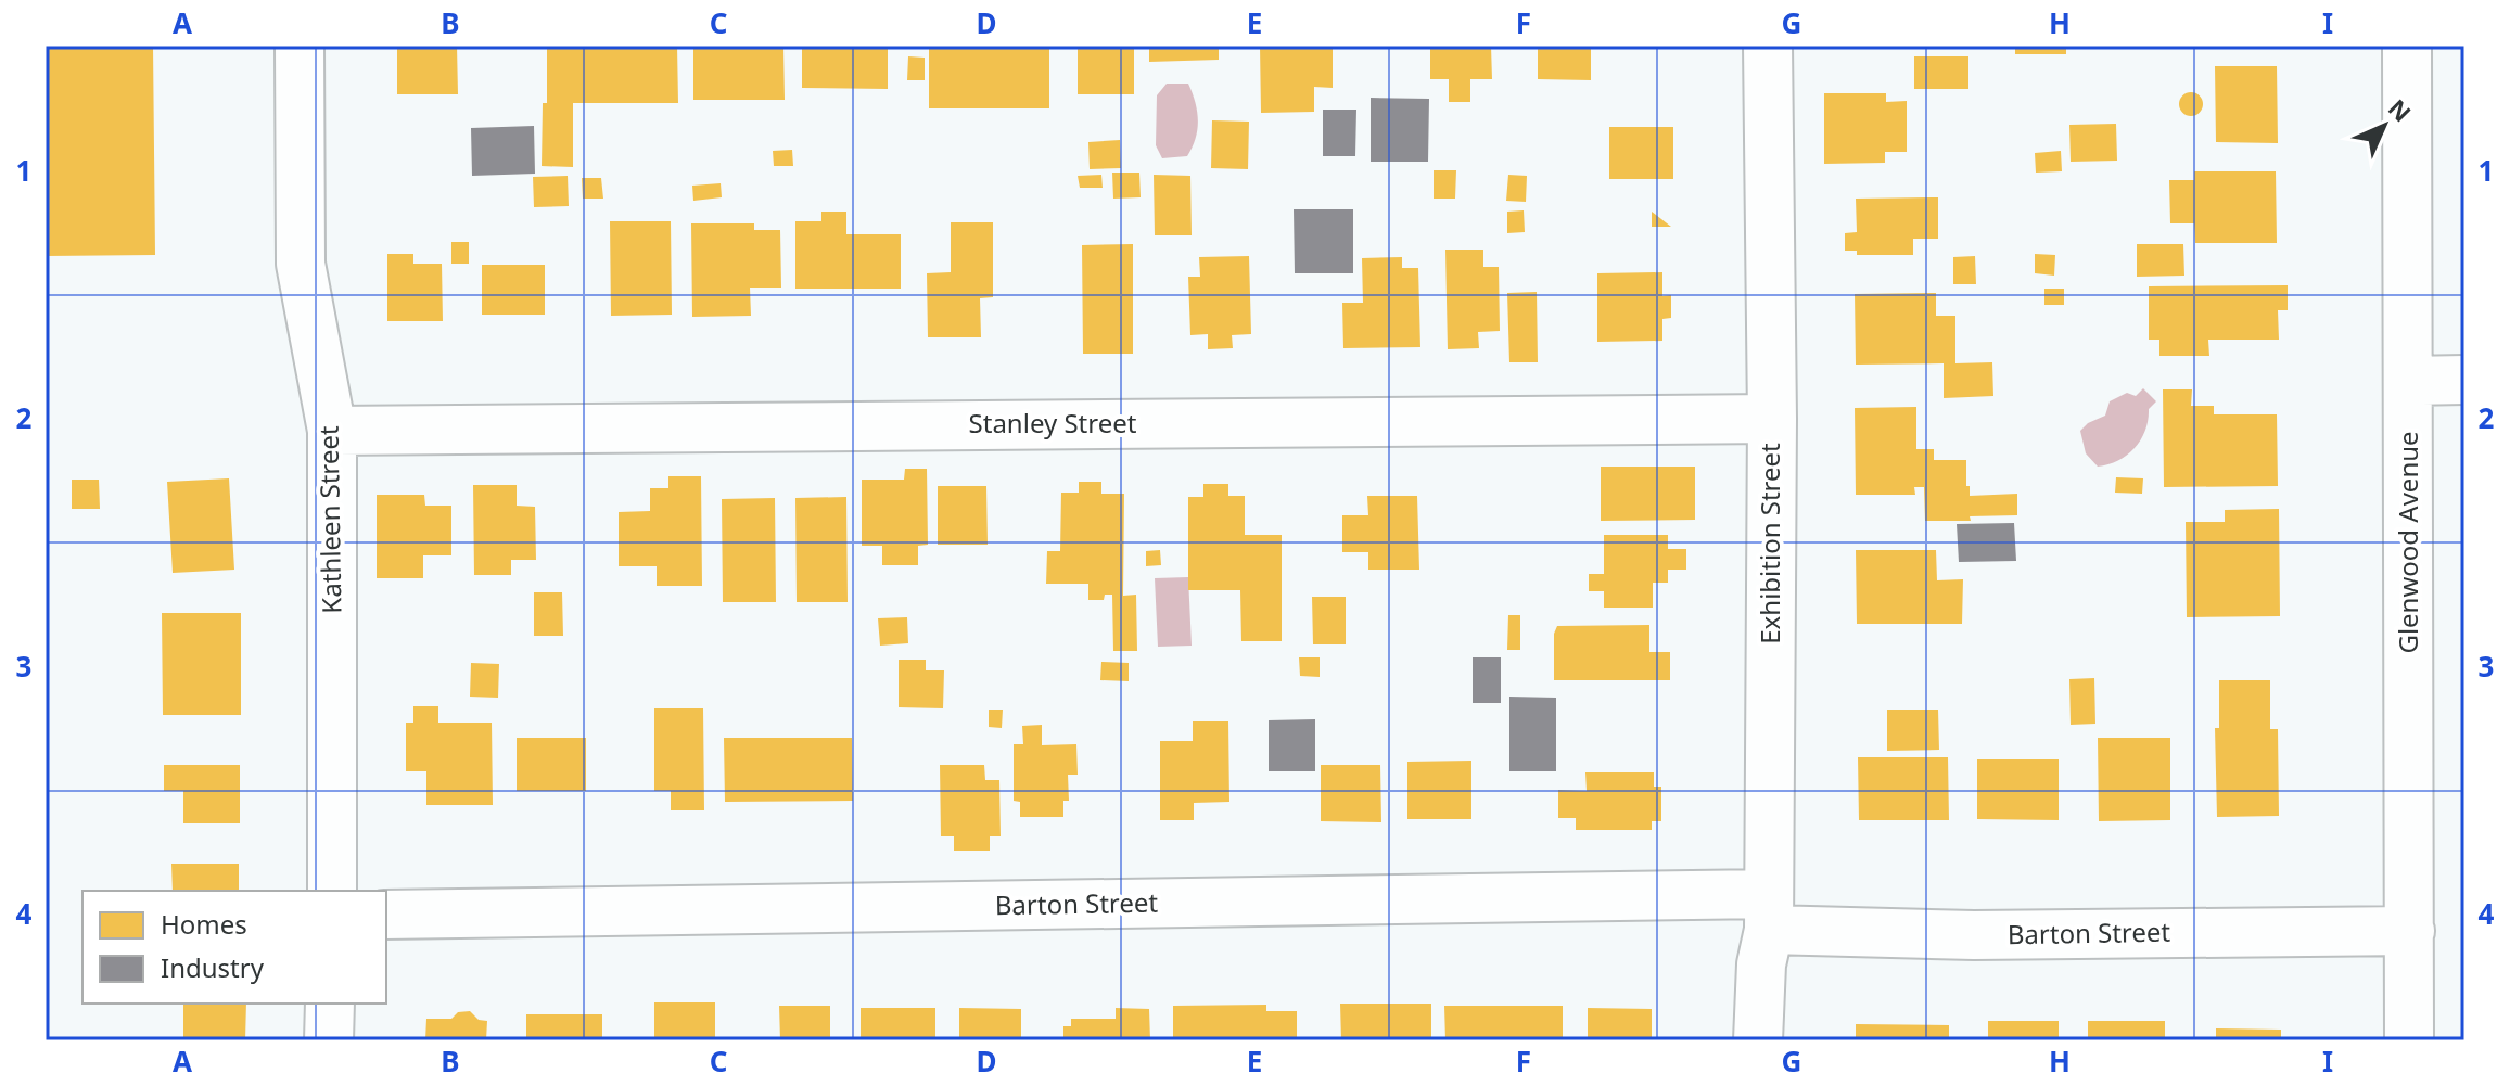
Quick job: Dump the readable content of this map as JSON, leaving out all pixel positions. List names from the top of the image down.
{
  "streets": {
    "street": [
      "Stanley Street",
      "Kathleen Street",
      "Glenwood Avenue",
      "Exhibition Street",
      "Barton Street"
    ]
  },
  "crossings": [
    ["Stanley Street", "Kathleen Street"],
    ["Stanley Street", "Exhibition Street"],
    ["Glenwood Avenue", "Barton Street"],
    ["Exhibition Street", "Barton Street"]
  ],
  "legend": ["Homes", "Industry"],
  "north": "top right",
  "grid": {
    "columns": [
      "A",
      "B",
      "C",
      "D",
      "E",
      "F",
      "G",
      "H",
      "I"
    ],
    "rows": [
      "1",
      "2",
      "3",
      "4"
    ]
  }
}
